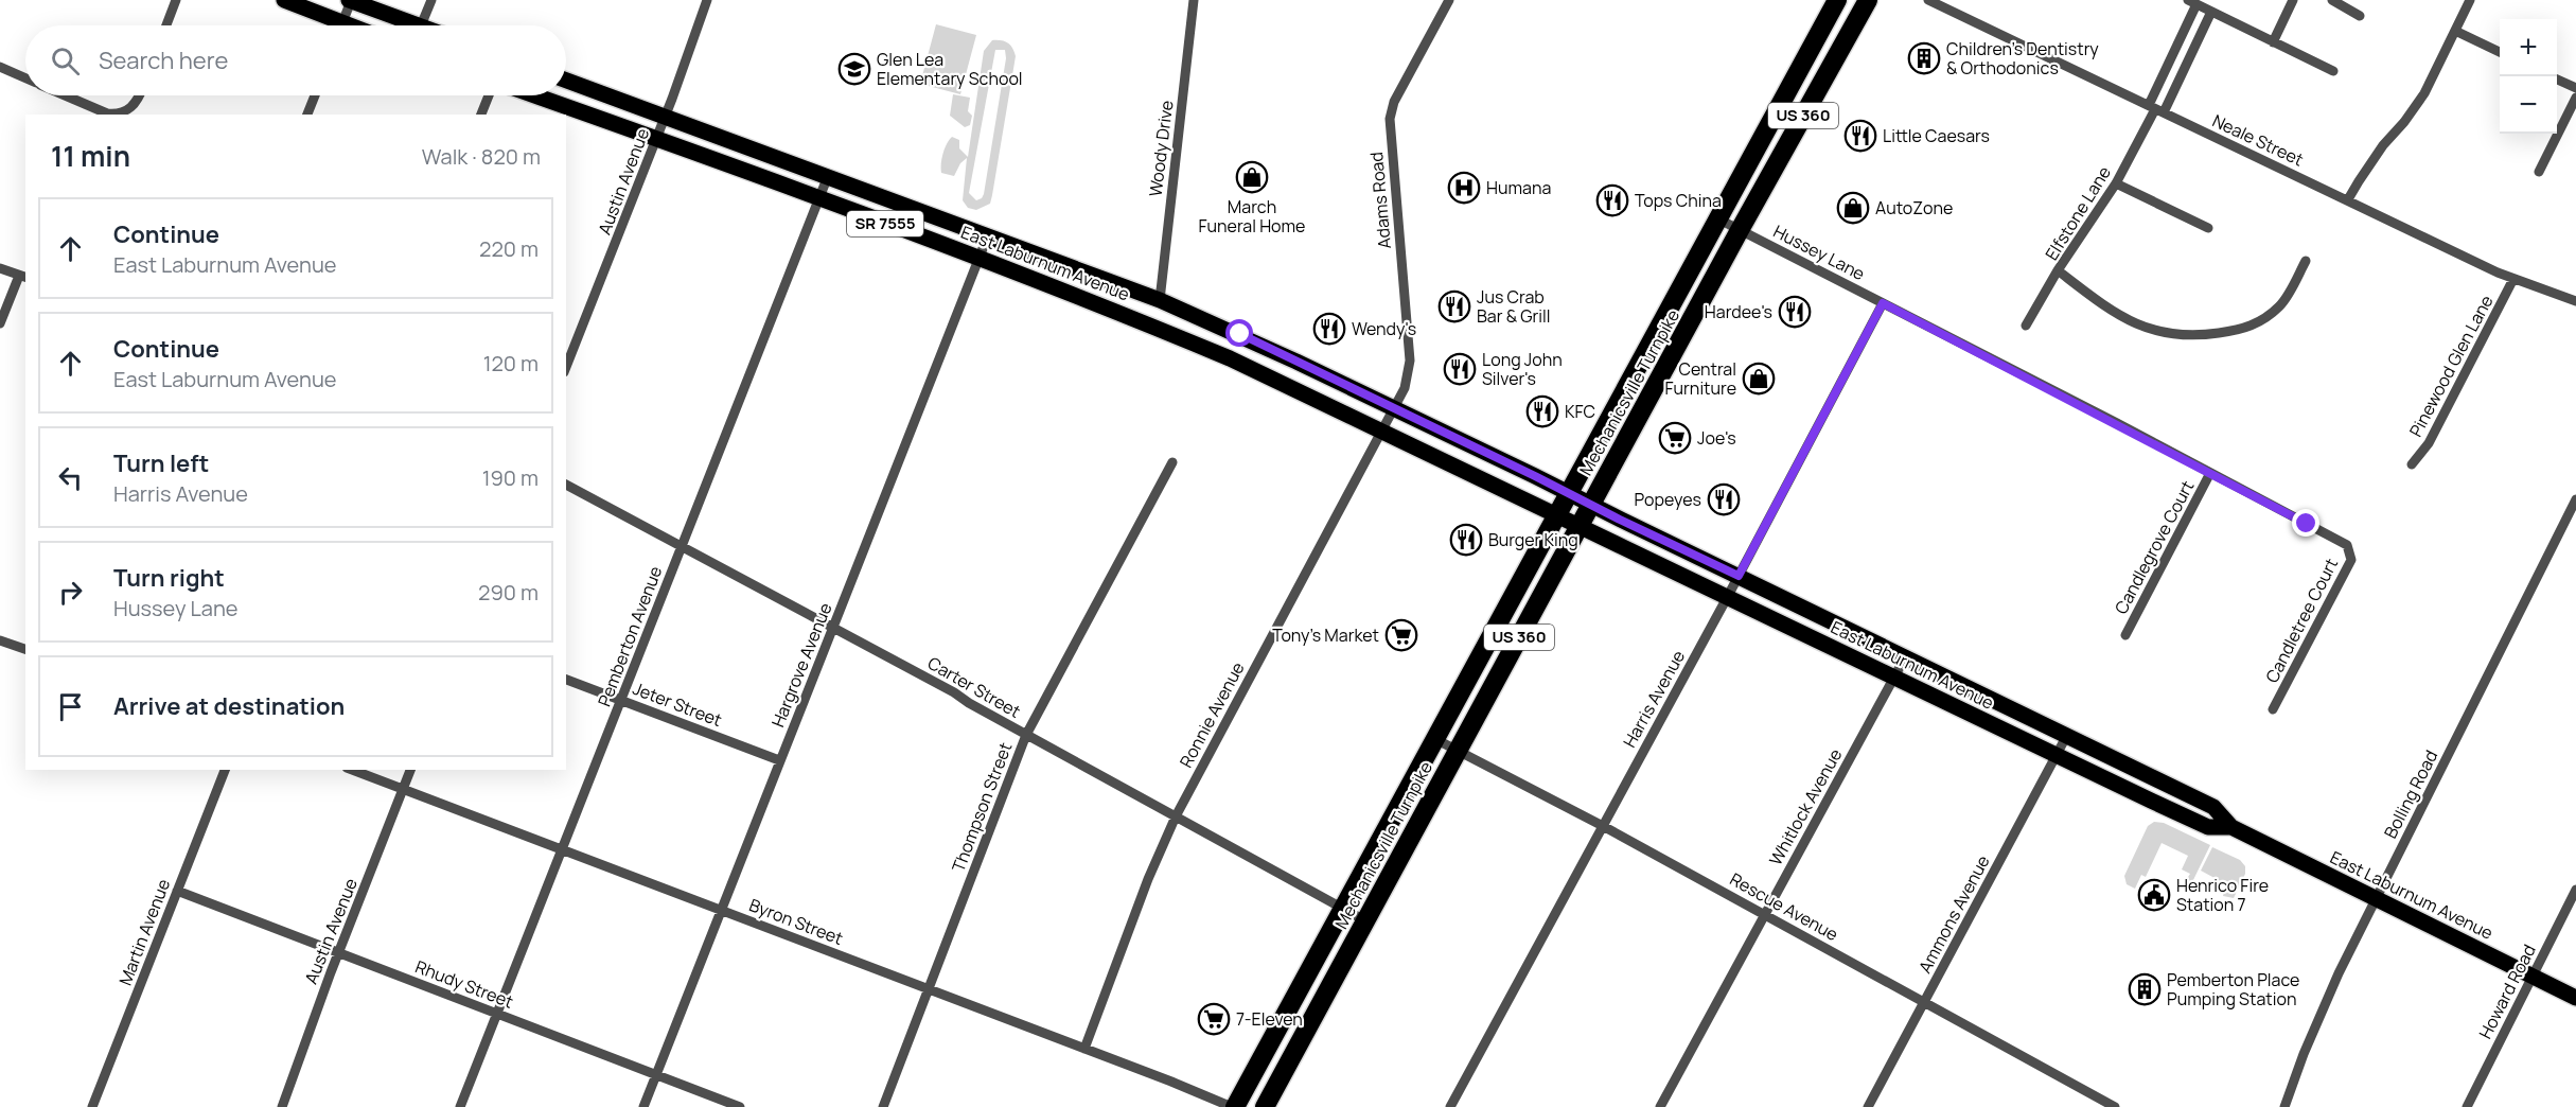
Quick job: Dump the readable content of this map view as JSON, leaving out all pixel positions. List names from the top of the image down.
{
  "streets": {
    "highway": ["US 360", "Mechanicsville Turnpike"],
    "main road": ["SR 7555", "East Laburnum Avenue"],
    "street": [
      "Neale Street",
      "Woody Drive",
      "Austin Avenue",
      "Adams Road",
      "Elfstone Lane",
      "Hussey Lane",
      "Pinewood Glen Lane",
      "Candlegrove Court",
      "Candletree Court",
      "Pemberton Avenue",
      "Hargrove Avenue",
      "Carter Street",
      "Harris Avenue",
      "Jeter Street",
      "Ronnie Avenue",
      "Bolling Road",
      "Thompson Street",
      "Whitlock Avenue",
      "Rescue Avenue",
      "Ammons Avenue",
      "Byron Street",
      "Martin Avenue",
      "Rhudy Street",
      "Howard Road"
    ]
  },
  "crossings": [
    ["Neale Street", "Elfstone Lane"],
    ["Neale Street", "Pinewood Glen Lane"],
    ["Woody Drive", "East Laburnum Avenue"],
    ["Austin Avenue", "East Laburnum Avenue"],
    ["Austin Avenue", "Byron Street"],
    ["Austin Avenue", "Rhudy Street"],
    ["Adams Road", "East Laburnum Avenue"],
    ["Adams Road", "Ronnie Avenue"],
    ["Hussey Lane", "Mechanicsville Turnpike"],
    ["Hussey Lane", "Candlegrove Court"],
    ["Hussey Lane", "Candletree Court"],
    ["Hussey Lane", "Harris Avenue"],
    ["East Laburnum Avenue", "Mechanicsville Turnpike"],
    ["East Laburnum Avenue", "Pemberton Avenue"],
    ["East Laburnum Avenue", "Hargrove Avenue"],
    ["East Laburnum Avenue", "Harris Avenue"],
    ["East Laburnum Avenue", "Ronnie Avenue"],
    ["East Laburnum Avenue", "Bolling Road"],
    ["East Laburnum Avenue", "Whitlock Avenue"],
    ["East Laburnum Avenue", "Ammons Avenue"],
    ["East Laburnum Avenue", "Howard Road"],
    ["Mechanicsville Turnpike", "Carter Street"],
    ["Mechanicsville Turnpike", "Rescue Avenue"],
    ["Mechanicsville Turnpike", "Byron Street"],
    ["Pemberton Avenue", "Carter Street"],
    ["Pemberton Avenue", "Jeter Street"],
    ["Pemberton Avenue", "Byron Street"],
    ["Pemberton Avenue", "Rhudy Street"],
    ["Hargrove Avenue", "Carter Street"],
    ["Hargrove Avenue", "Jeter Street"],
    ["Hargrove Avenue", "Byron Street"],
    ["Hargrove Avenue", "Rhudy Street"],
    ["Carter Street", "Ronnie Avenue"],
    ["Carter Street", "Thompson Street"],
    ["Harris Avenue", "Rescue Avenue"],
    ["Ronnie Avenue", "Byron Street"],
    ["Thompson Street", "Byron Street"],
    ["Whitlock Avenue", "Rescue Avenue"],
    ["Rescue Avenue", "Ammons Avenue"],
    ["Martin Avenue", "Rhudy Street"]
  ],
  "places": {
    "building": ["Children's Dentistry & Orthodonics", "Pemberton Place Pumping Station"],
    "school or university": ["Glen Lea Elementary School"],
    "restaurant": [
      "Little Caesars",
      "Tops China",
      "Jus Crab Bar & Grill",
      "Hardee's",
      "Wendy's",
      "Long John Silver's",
      "KFC",
      "Popeyes",
      "Burger King"
    ],
    "shop": ["March Funeral Home", "AutoZone", "Central Furniture"],
    "hospital": ["Humana"],
    "supermarket": ["Joe's", "Tony's Market", "7-Eleven"],
    "public building": ["Henrico Fire Station 7"]
  },
  "page": {
    "map_buttons": ["+", "−"],
    "search": "Search here",
    "heading": ["11 min", "Walk · 820 m"],
    "list": [
      ["Continue", "East Laburnum Avenue", "220 m"],
      ["Continue", "East Laburnum Avenue", "120 m"],
      ["Turn left", "Harris Avenue", "190 m"],
      ["Turn right", "Hussey Lane", "290 m"],
      "Arrive at destination"
    ]
  }
}
